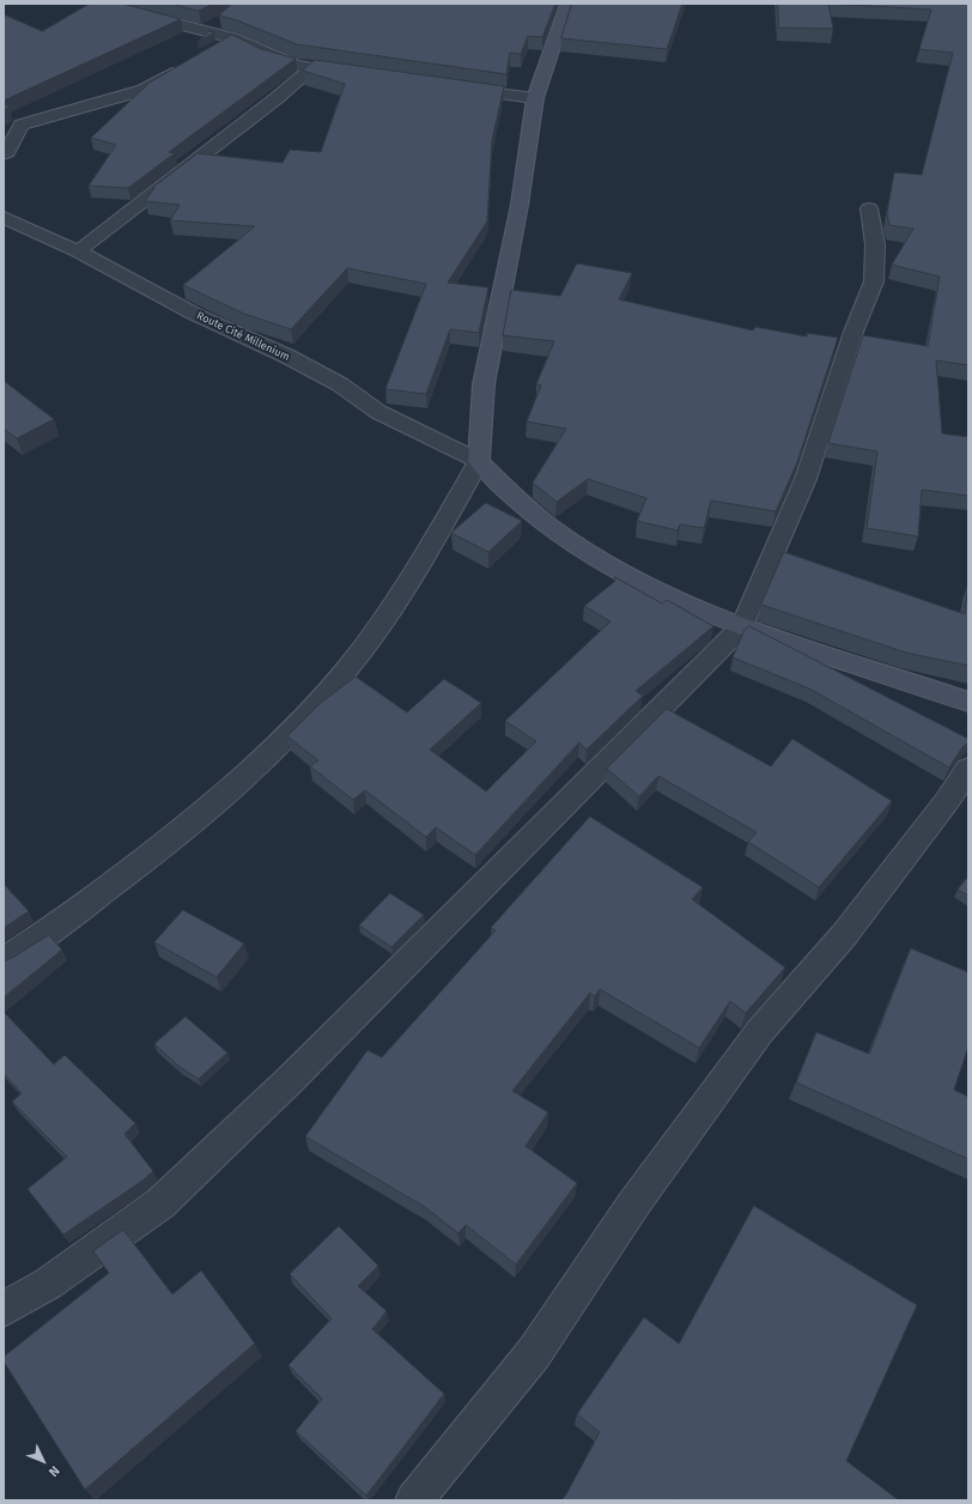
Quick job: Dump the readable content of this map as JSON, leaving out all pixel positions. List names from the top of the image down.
{
  "streets": {
    "street": ["Route Cité Millenium"]
  },
  "north": "bottom right"
}
